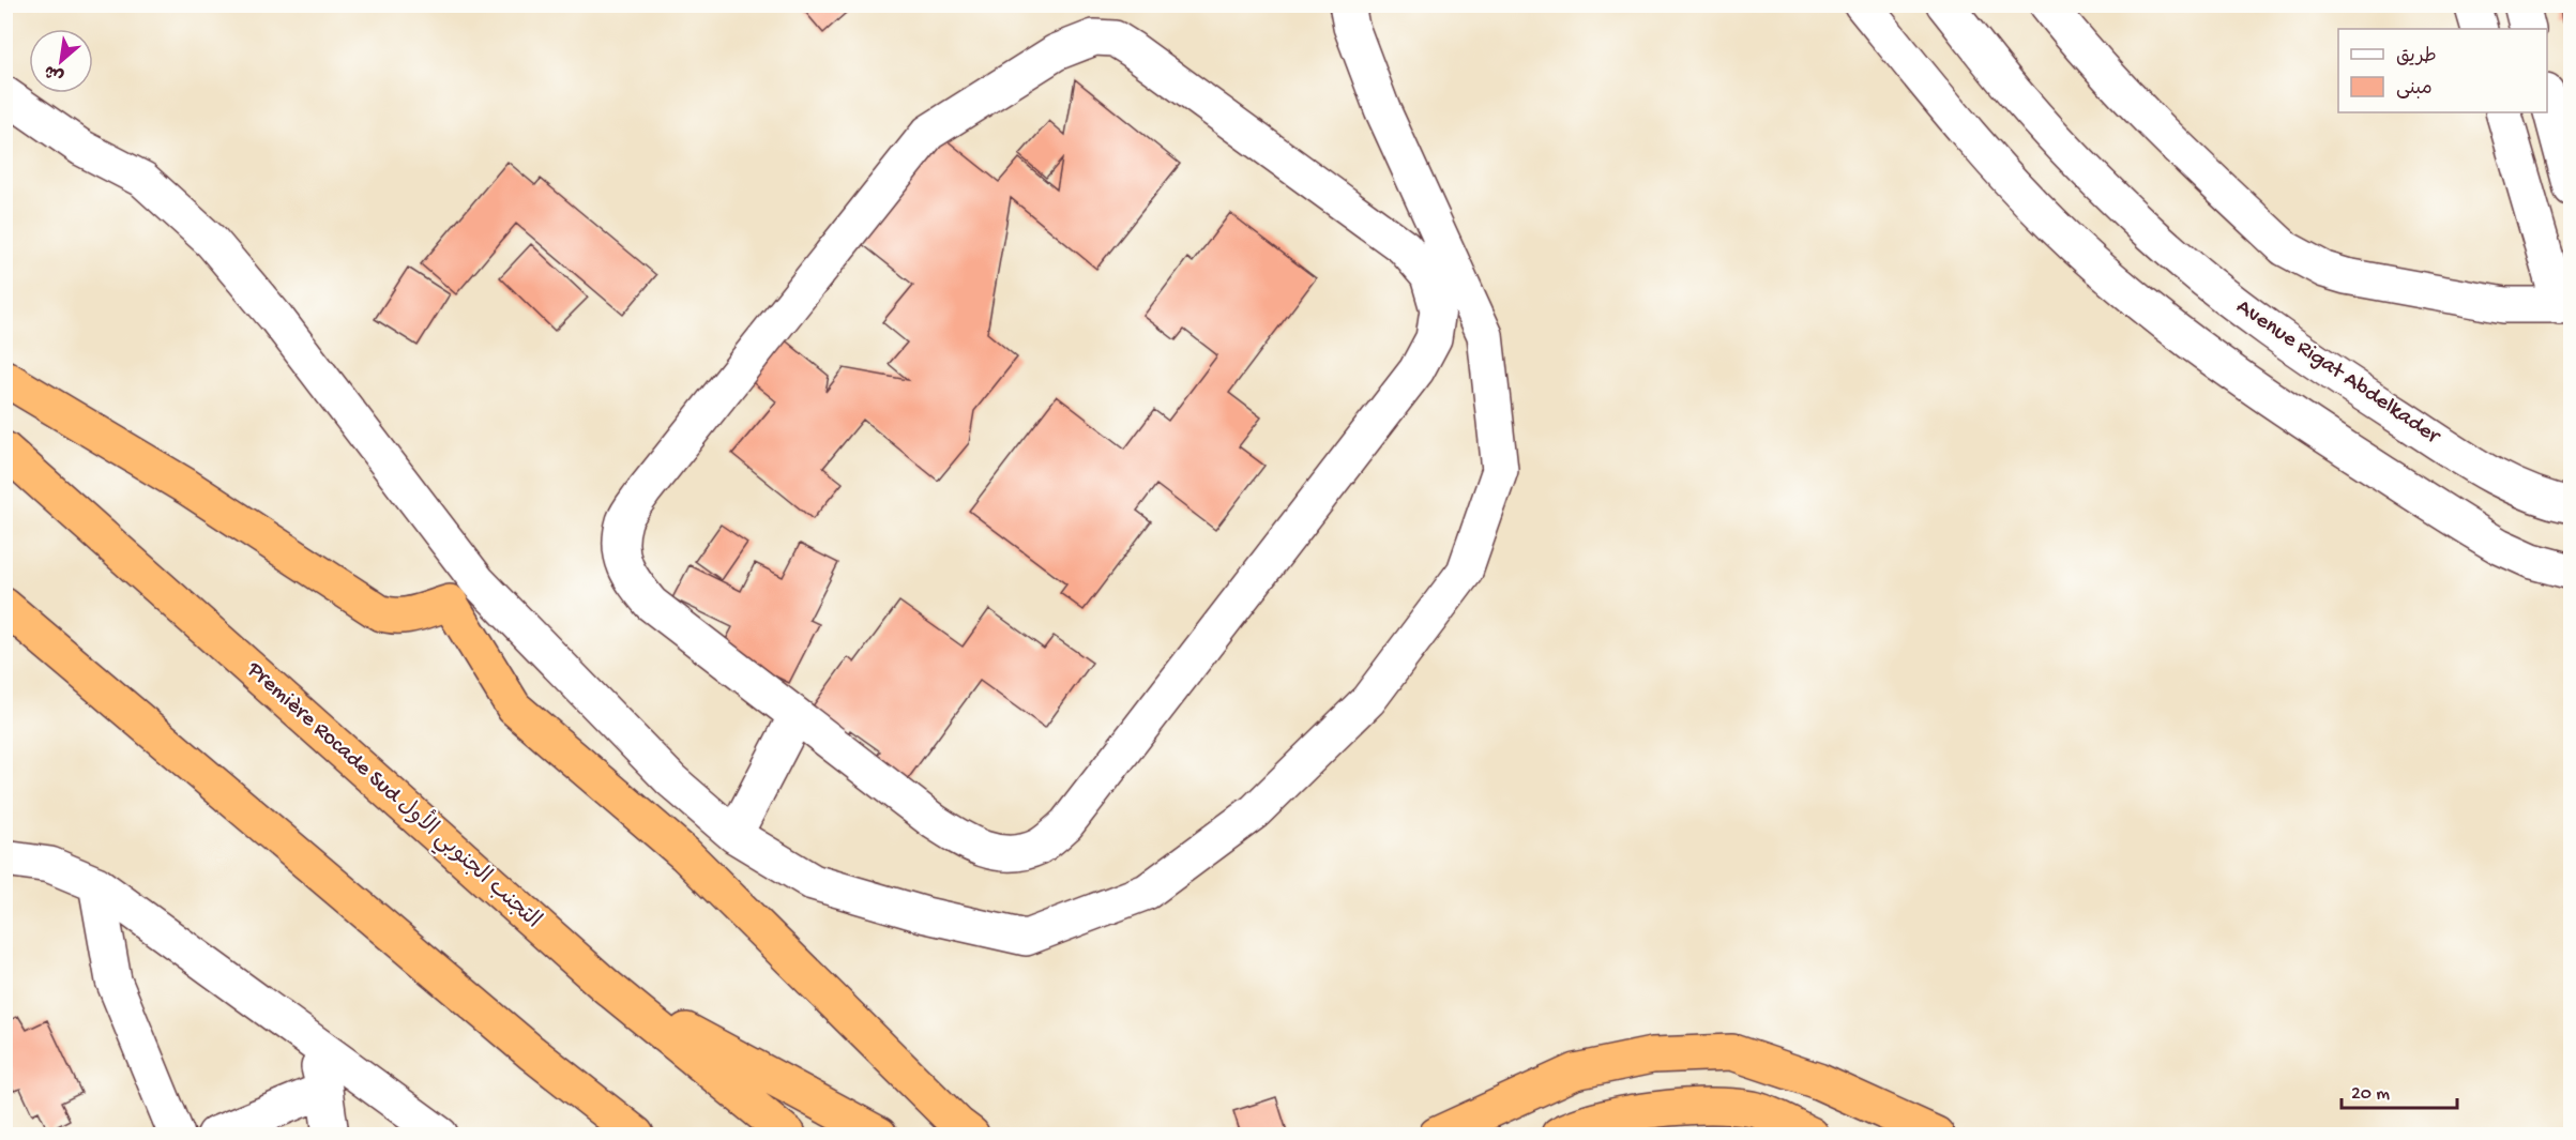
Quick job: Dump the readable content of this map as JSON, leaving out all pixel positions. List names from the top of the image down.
{
  "streets": {
    "highway": ["Première Rocade Sud التجنب الجنوبي الأول"],
    "street": ["Avenue Rigat Abdelkader"]
  },
  "legend": ["طريق", "مبنى"],
  "scale_bar": "20 m",
  "north": "bottom left"
}
